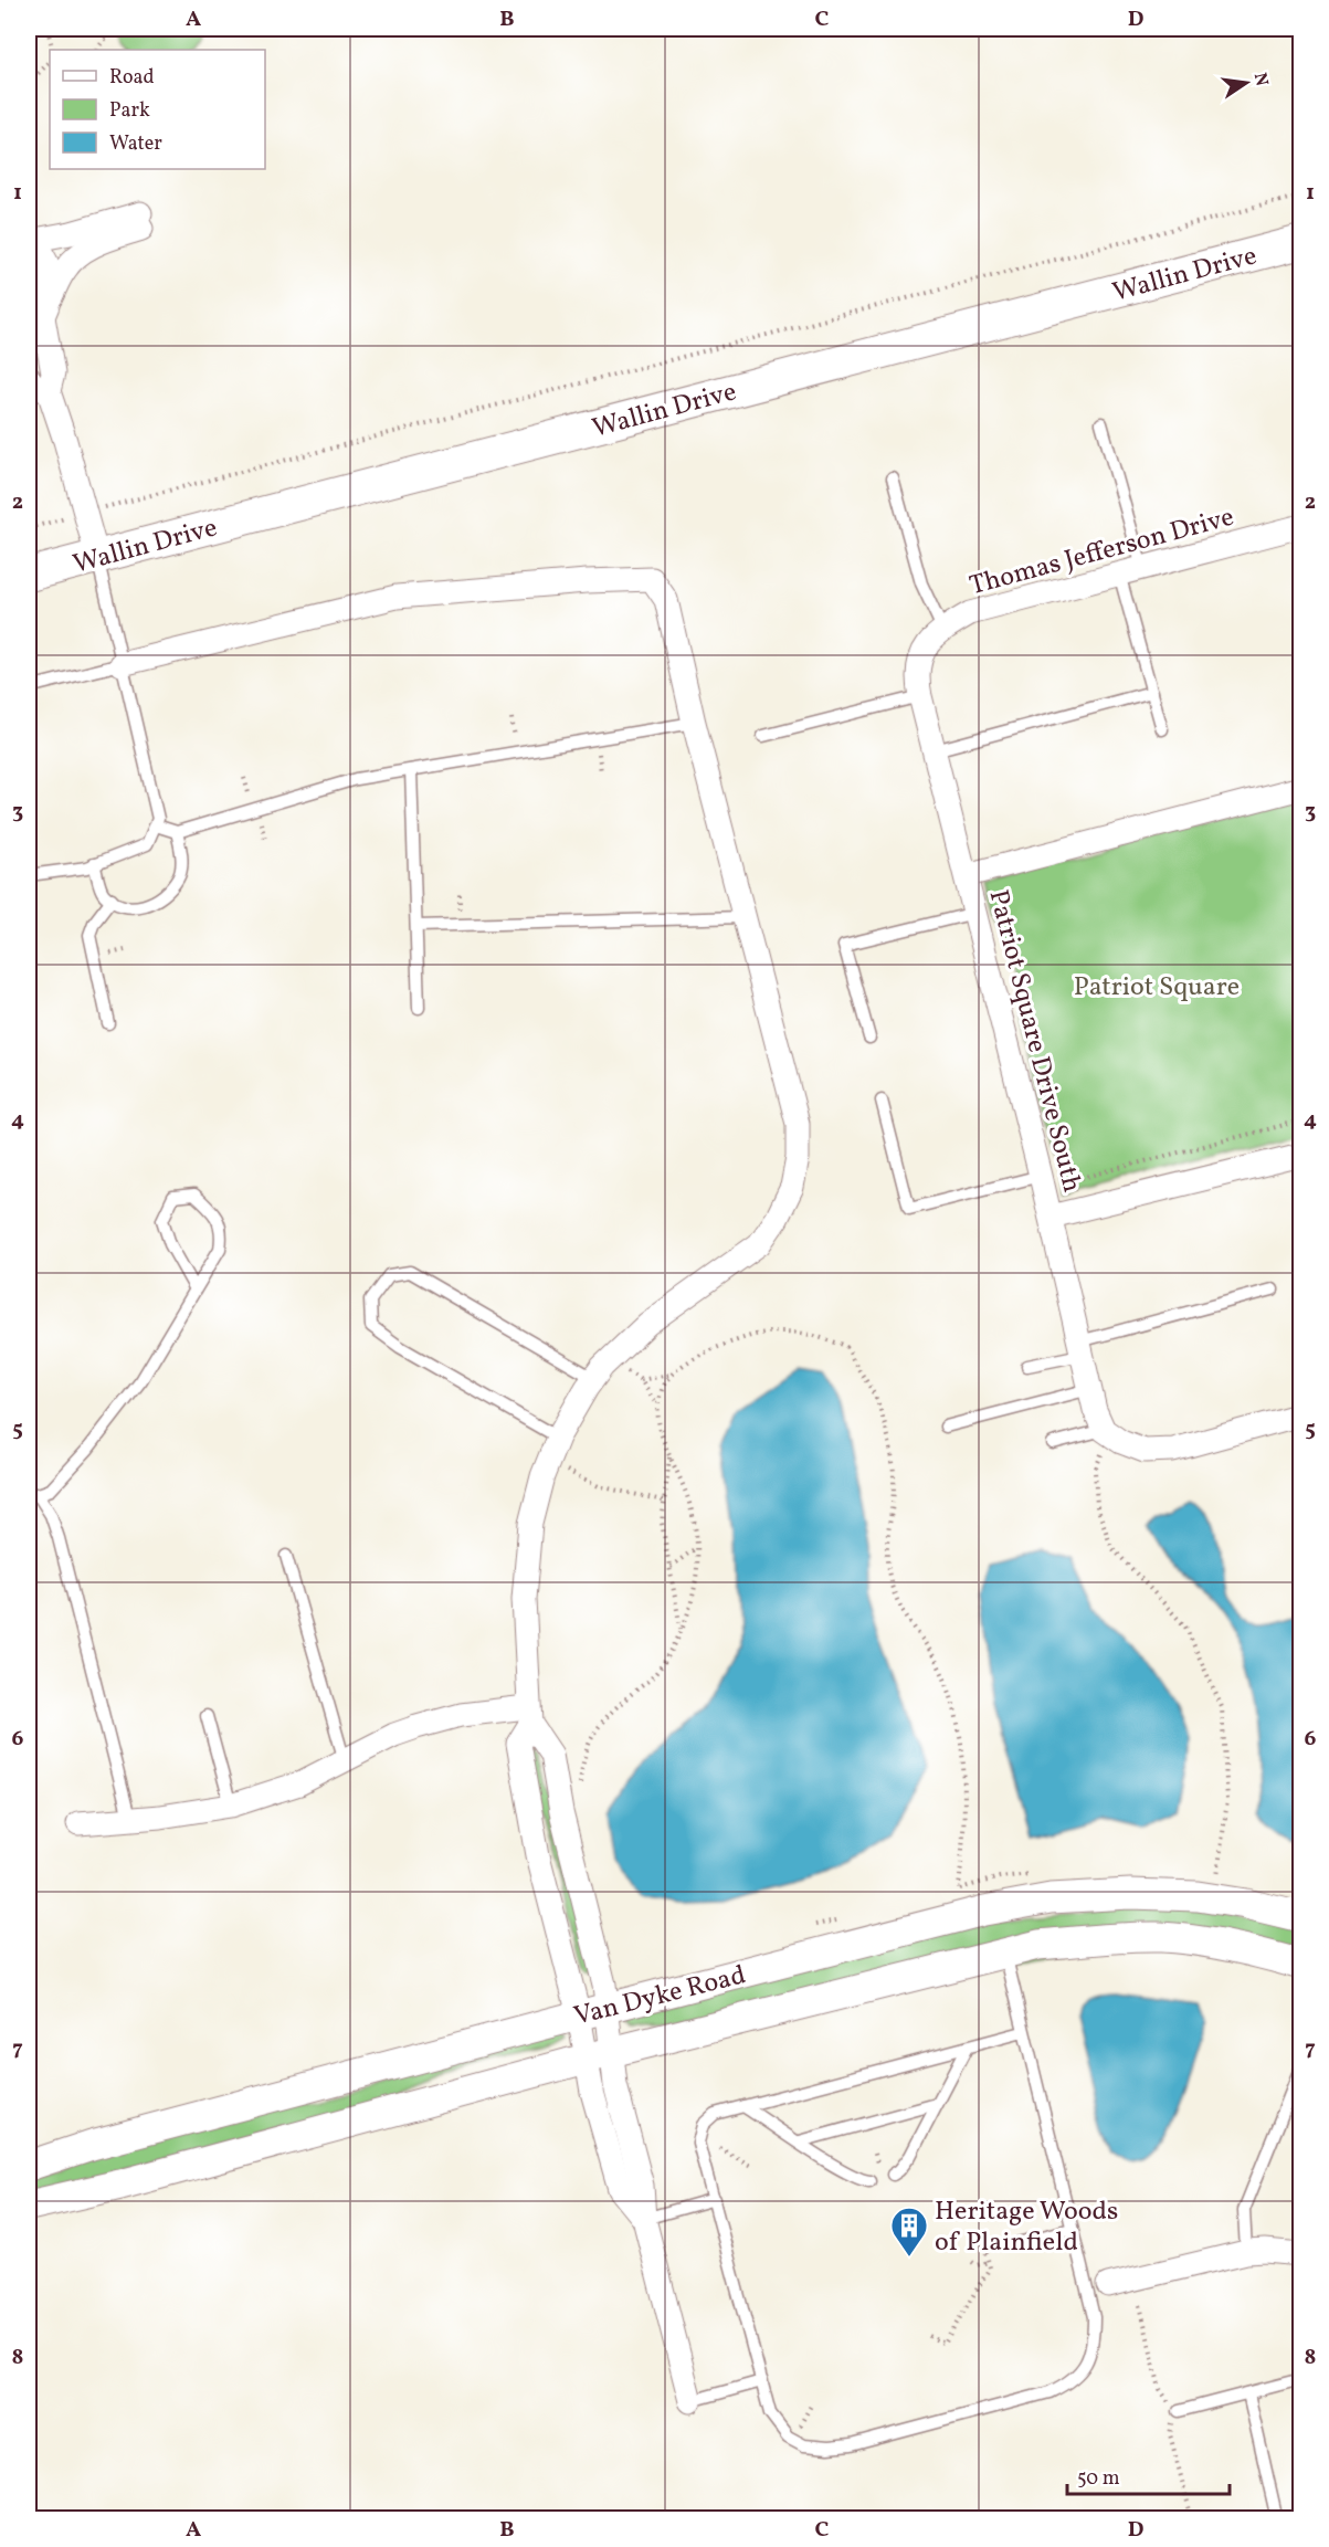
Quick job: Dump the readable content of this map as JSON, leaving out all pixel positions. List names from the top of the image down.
{
  "streets": {
    "main road": ["Wallin Drive"],
    "street": ["Thomas Jefferson Drive", "Patriot Square Drive South", "Van Dyke Road"]
  },
  "crossings": [
    ["Thomas Jefferson Drive", "Patriot Square Drive South"]
  ],
  "parks": ["Patriot Square"],
  "places": {
    "building": ["Heritage Woods of Plainfield"]
  },
  "legend": ["Road", "Park", "Water"],
  "scale_bar": "50 m",
  "north": "right",
  "grid": {
    "columns": [
      "A",
      "B",
      "C",
      "D"
    ],
    "rows": [
      "1",
      "2",
      "3",
      "4",
      "5",
      "6",
      "7",
      "8"
    ]
  }
}
